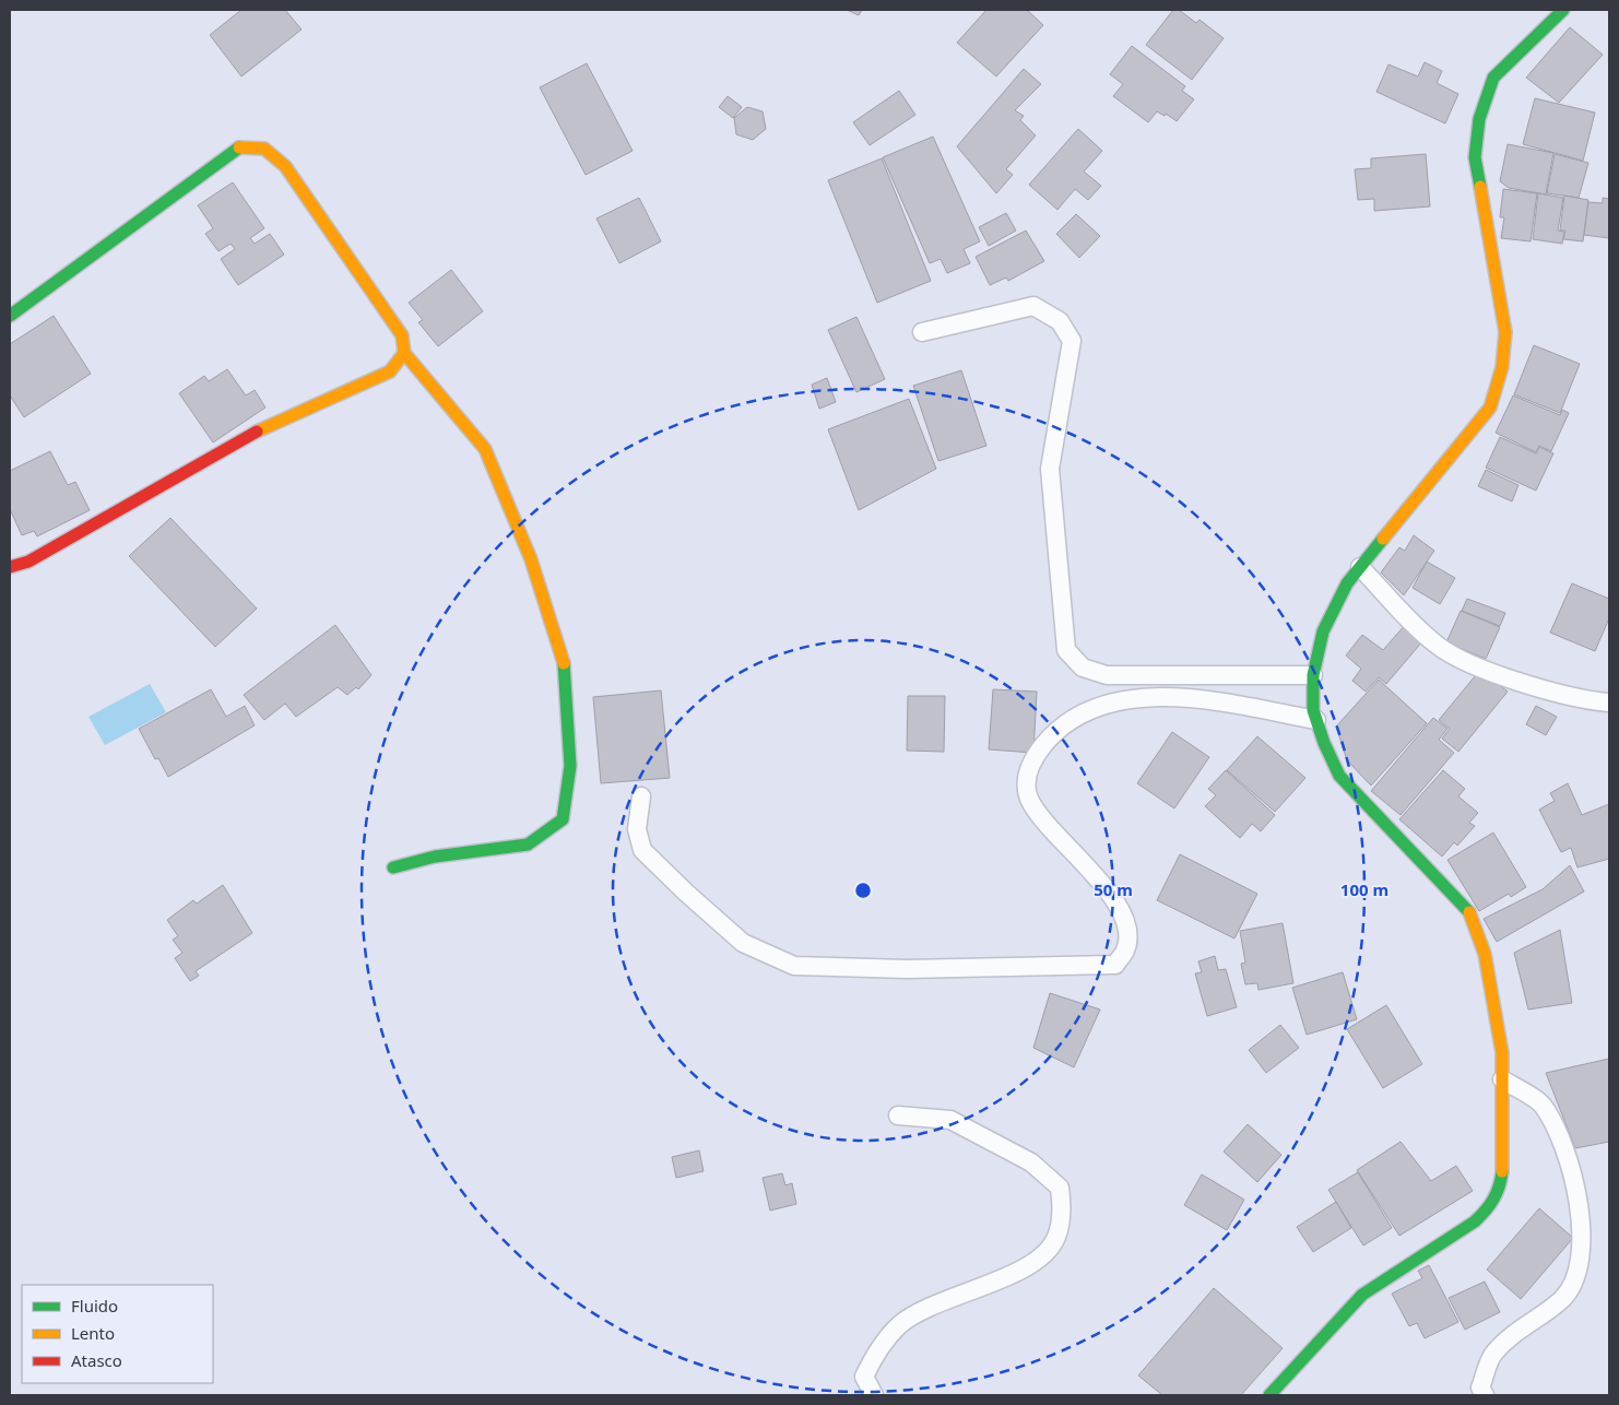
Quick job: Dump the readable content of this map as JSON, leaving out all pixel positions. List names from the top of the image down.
{
  "legend": ["Fluido", "Lento", "Atasco"],
  "rings": ["50 m", "100 m"]
}
